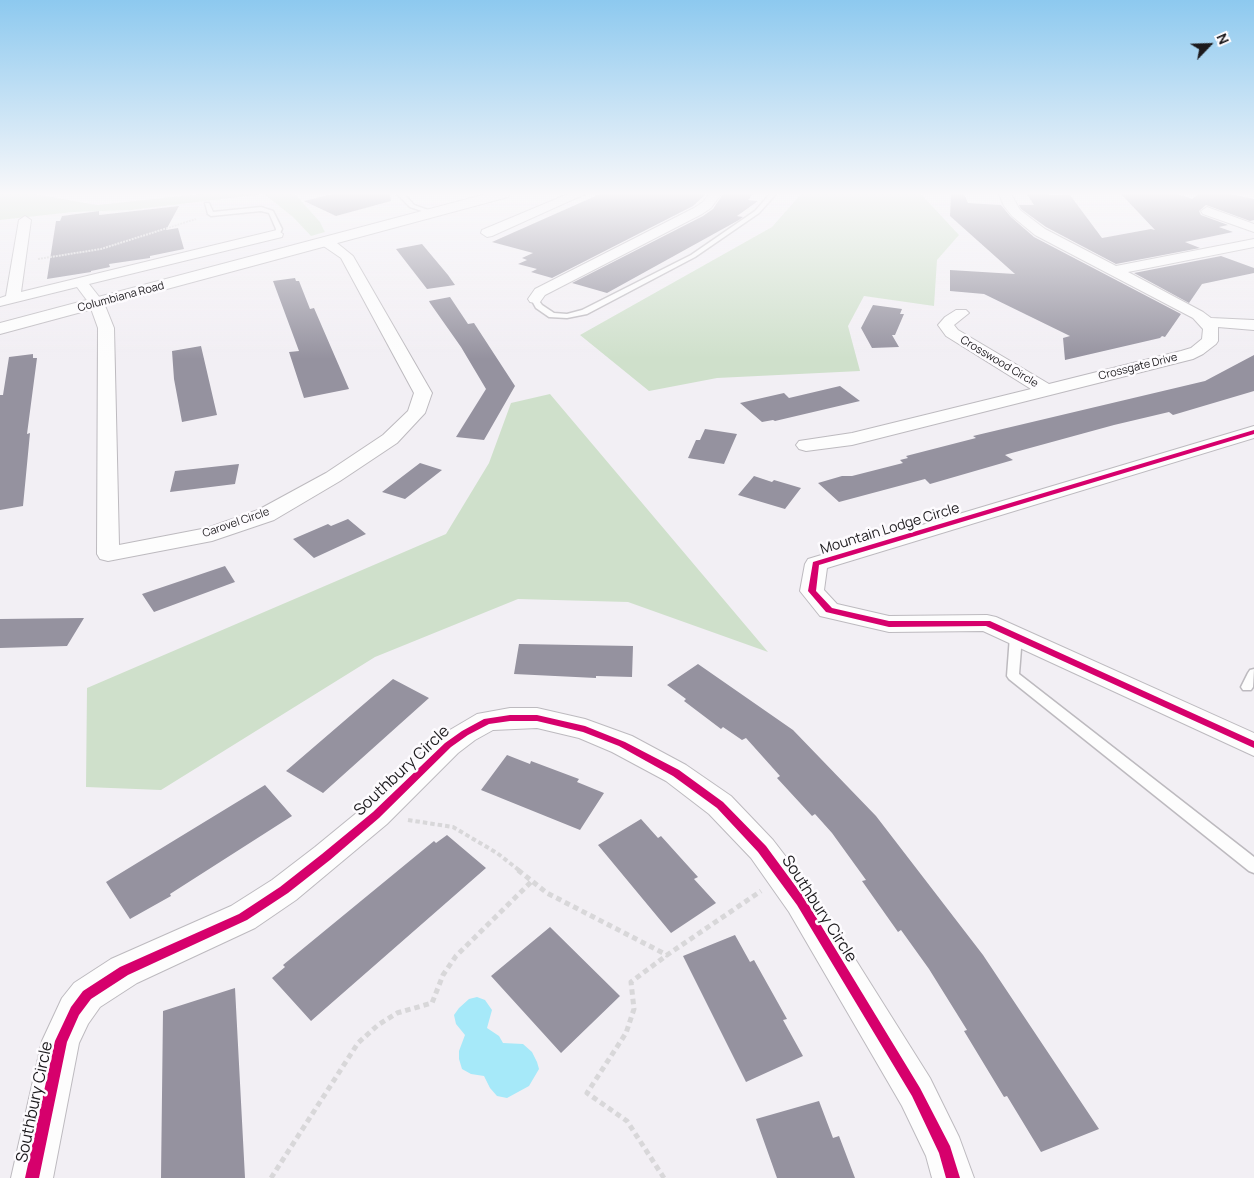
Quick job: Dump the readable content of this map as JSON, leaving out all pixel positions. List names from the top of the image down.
{
  "streets": {
    "main road": ["Columbiana Road"],
    "street": [
      "Crosswood Circle",
      "Crossgate Drive",
      "Carovel Circle",
      "Mountain Lodge Circle",
      "Southbury Circle"
    ]
  },
  "crossings": [
    ["Columbiana Road", "Carovel Circle"],
    ["Crosswood Circle", "Crossgate Drive"]
  ],
  "north": "top right"
}
